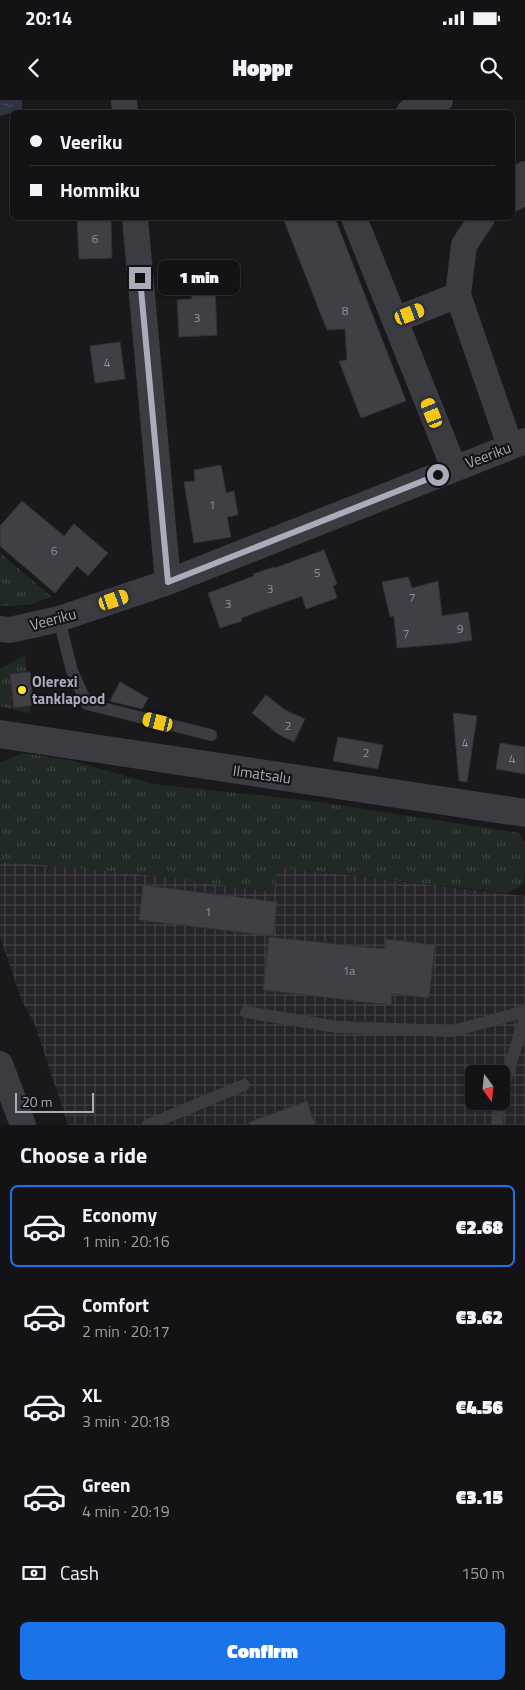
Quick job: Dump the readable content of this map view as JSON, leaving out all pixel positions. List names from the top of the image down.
{
  "streets": {
    "street": ["Veeriku", "Ilmatsalu"]
  },
  "places": ["Olerexi tanklapood"],
  "house_numbers": [
    "6",
    "8",
    "3",
    "4",
    "1",
    "6",
    "5",
    "3",
    "7",
    "3",
    "9",
    "7",
    "2",
    "4",
    "2",
    "4",
    "1",
    "1a"
  ],
  "scale_bar": "20 m",
  "north": "bottom",
  "page": {
    "status": "20:14",
    "header": "Hoppr",
    "banner": ["Veeriku", "Hommiku"],
    "bubble": "1 min",
    "scale": "20 m",
    "heading": "Choose a ride",
    "list": [
      {
        "name": "Economy",
        "note": "1 min · 20:16",
        "value": "€2.68"
      },
      {
        "name": "Comfort",
        "note": "2 min · 20:17",
        "value": "€3.62"
      },
      {
        "name": "XL",
        "note": "3 min · 20:18",
        "value": "€4.56"
      },
      {
        "name": "Green",
        "note": "4 min · 20:19",
        "value": "€3.15"
      }
    ],
    "pay": ["Cash", "150 m"],
    "buttons": "Confirm"
  }
}
